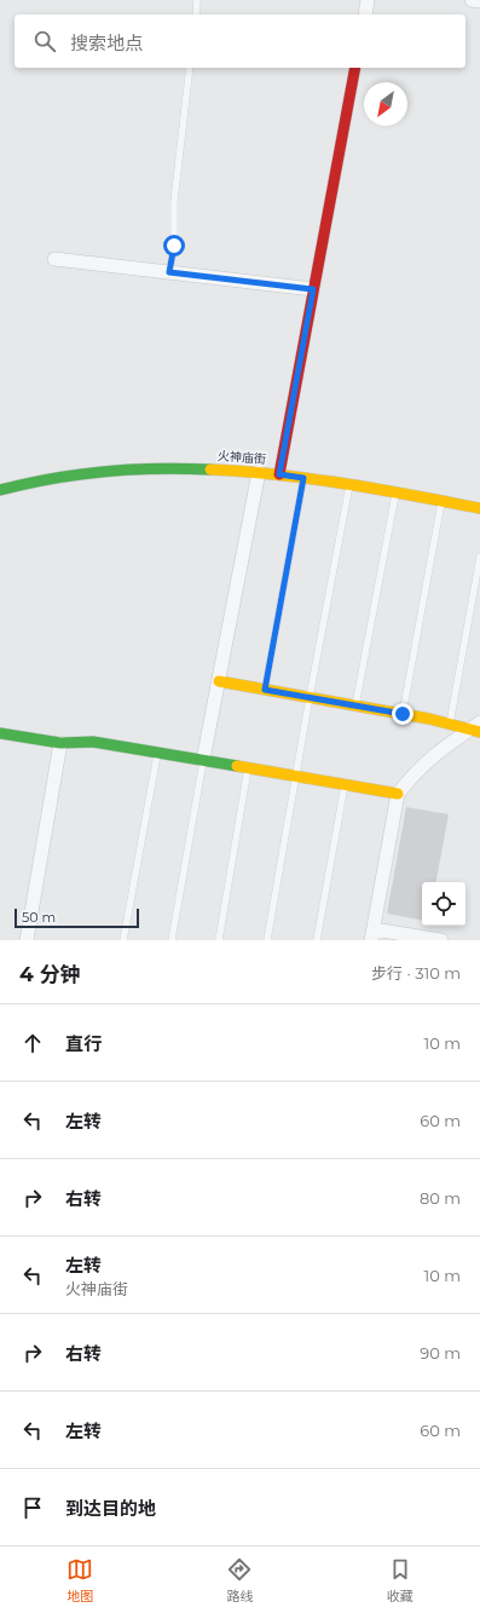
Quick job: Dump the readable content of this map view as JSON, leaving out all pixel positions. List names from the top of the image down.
{
  "streets": {
    "street": ["火神庙街"]
  },
  "scale_bar": "50 m",
  "north": "bottom left",
  "page": {
    "search": "搜索地点",
    "scale": "50 m",
    "heading": ["4 分钟", "步行 · 310 m"],
    "list": [
      ["直行", "10 m"],
      ["左转", "60 m"],
      ["右转", "80 m"],
      ["左转", "火神庙街", "10 m"],
      ["右转", "90 m"],
      ["左转", "60 m"],
      "到达目的地"
    ],
    "nav": ["地图", "路线", "收藏"]
  }
}
